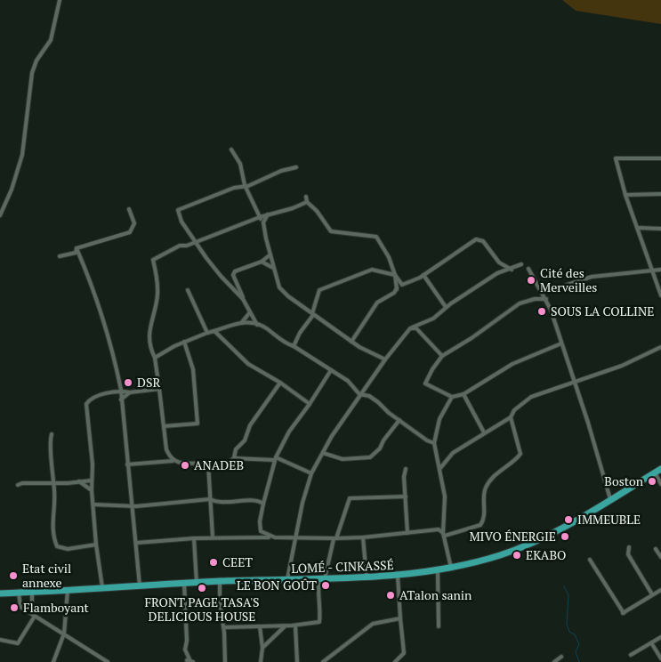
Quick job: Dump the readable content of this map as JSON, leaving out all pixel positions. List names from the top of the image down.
{
  "streets": {
    "highway": ["LOMÉ - CINKASSÉ"]
  },
  "places": [
    "Cité des Merveilles",
    "SOUS LA COLLINE",
    "DSR",
    "ANADEB",
    "Boston",
    "IMMEUBLE",
    "MIVO ÉNERGIE",
    "EKABO",
    "CEET",
    "Etat civil annexe",
    "LE BON GOÛT",
    "FRONT PAGE TASA'S DELICIOUS HOUSE",
    "ATalon sanin",
    "Flamboyant"
  ]
}
